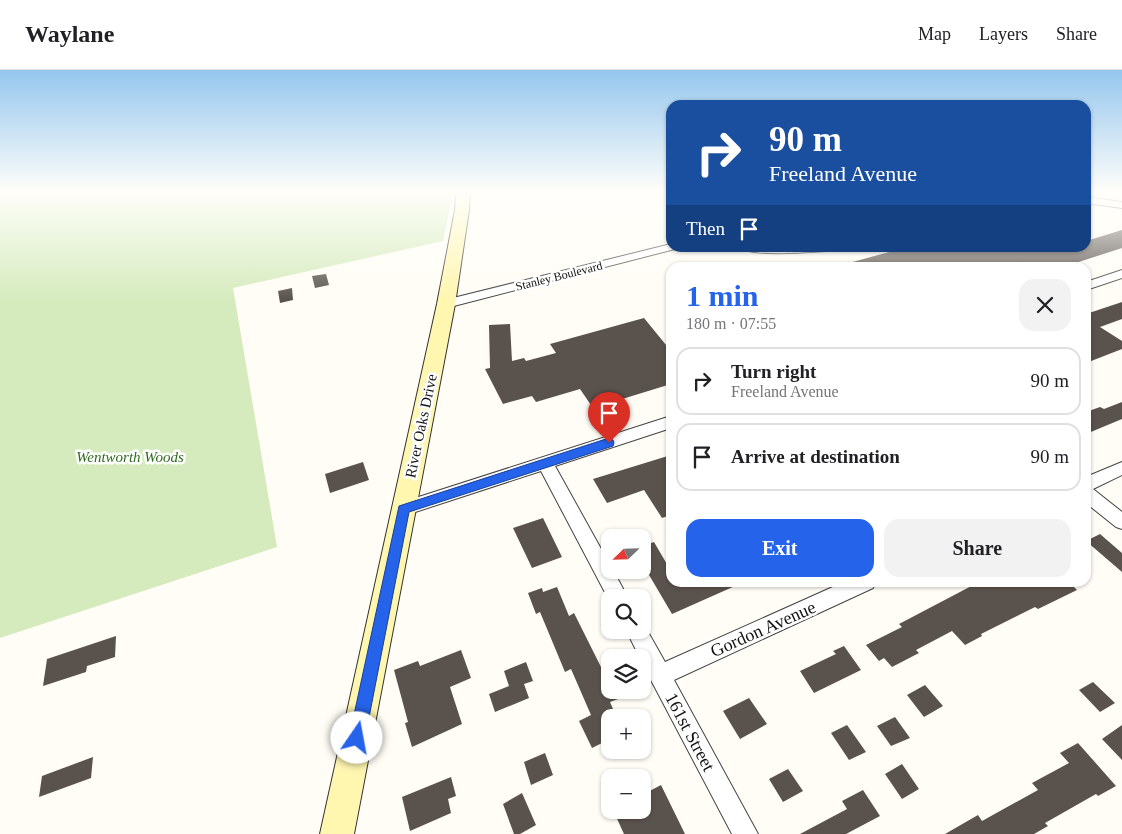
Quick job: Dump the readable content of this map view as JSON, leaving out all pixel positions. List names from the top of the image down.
{
  "streets": {
    "main road": ["River Oaks Drive"],
    "street": ["Stanley Boulevard", "Gordon Avenue", "161st Street"]
  },
  "crossings": [
    ["Stanley Boulevard", "River Oaks Drive"],
    ["Gordon Avenue", "161st Street"]
  ],
  "parks": ["Wentworth Woods"],
  "north": "bottom left",
  "page": {
    "header": "Waylane",
    "nav": ["Map", "Layers", "Share"],
    "turn": ["90 m", "Freeland Avenue"],
    "then": "Then",
    "heading": ["1 min", "180 m · 07:55"],
    "list": [
      {
        "name": "Turn right",
        "note": "Freeland Avenue",
        "value": "90 m"
      },
      {
        "name": "Arrive at destination",
        "value": "90 m"
      }
    ],
    "buttons": ["Exit", "Share"],
    "map_buttons": ["+", "−"]
  }
}
